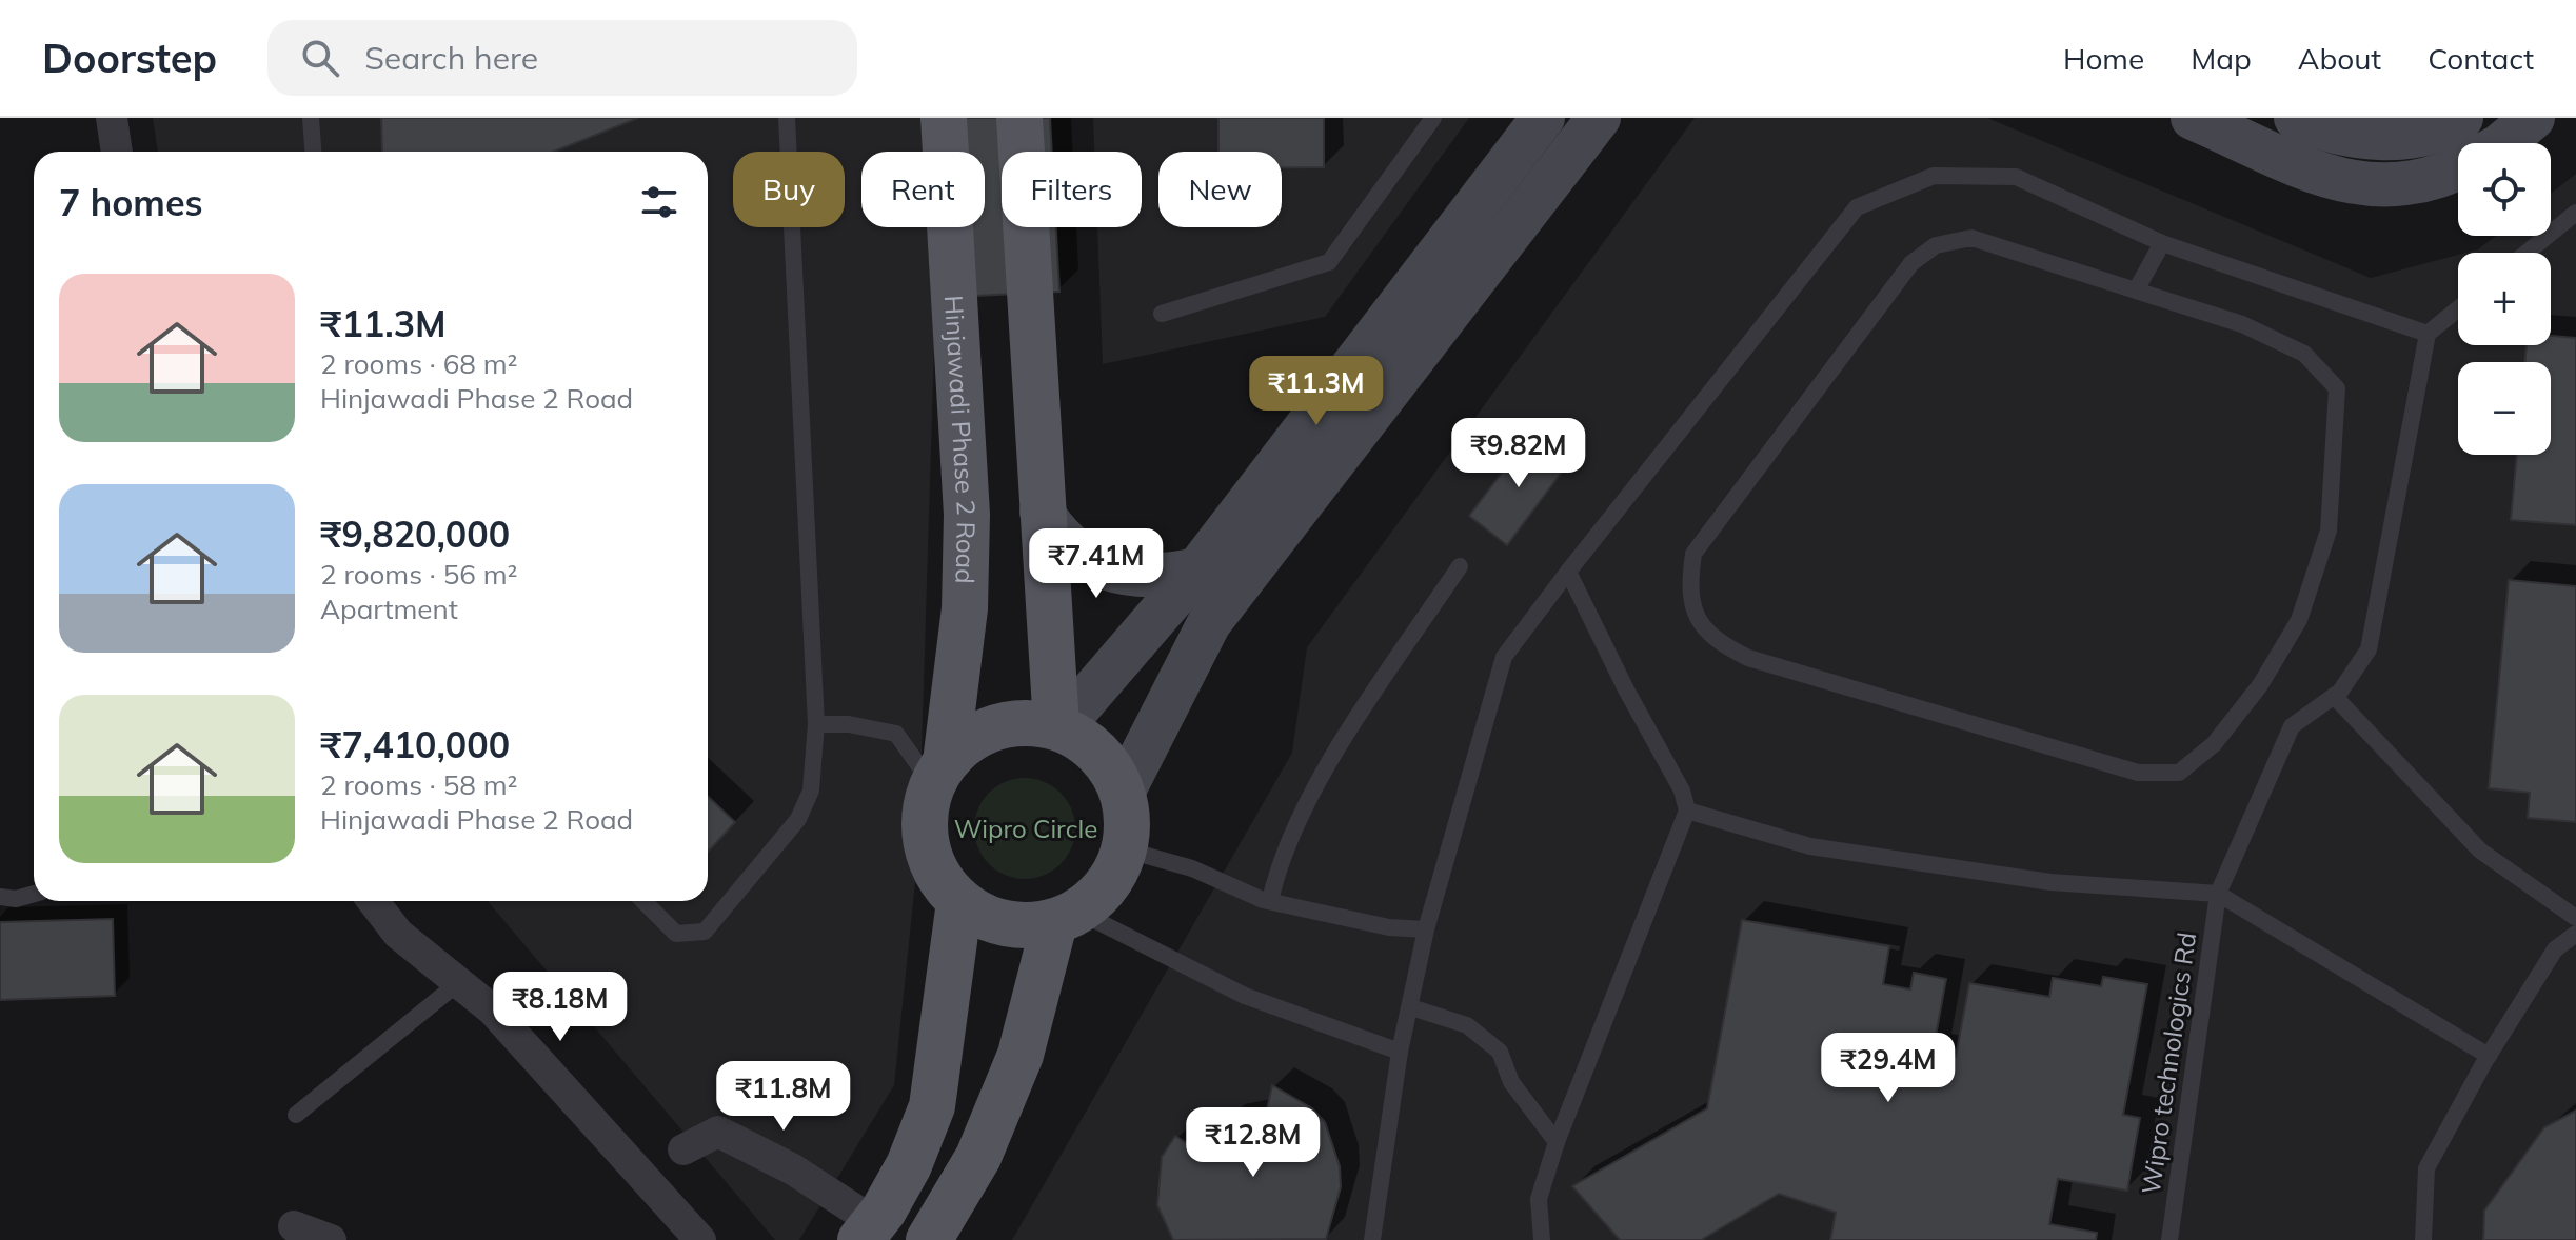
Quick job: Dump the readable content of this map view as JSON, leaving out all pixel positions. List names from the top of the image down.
{
  "streets": {
    "main road": ["Hinjawadi Phase 2 Road"],
    "lane": ["Wipro technologics Rd"]
  },
  "parks": ["Wipro Circle"],
  "page": {
    "header": "Doorstep",
    "search": "Search here",
    "nav": [
      "Home",
      "Map",
      "About",
      "Contact"
    ],
    "map_buttons": ["+", "−"],
    "chip": [
      "Buy",
      "Rent",
      "Filters",
      "New"
    ],
    "heading": "7 homes",
    "list": [
      {
        "name": "₹11.3M",
        "note": "2 rooms · 68 m² · Hinjawadi Phase 2 Road"
      },
      {
        "name": "₹9,820,000",
        "note": "2 rooms · 56 m² · Apartment"
      },
      {
        "name": "₹7,410,000",
        "note": "2 rooms · 58 m² · Hinjawadi Phase 2 Road"
      }
    ],
    "price": [
      "₹11.3M",
      "₹9.82M",
      "₹7.41M",
      "₹8.18M",
      "₹29.4M",
      "₹11.8M",
      "₹12.8M"
    ]
  }
}
